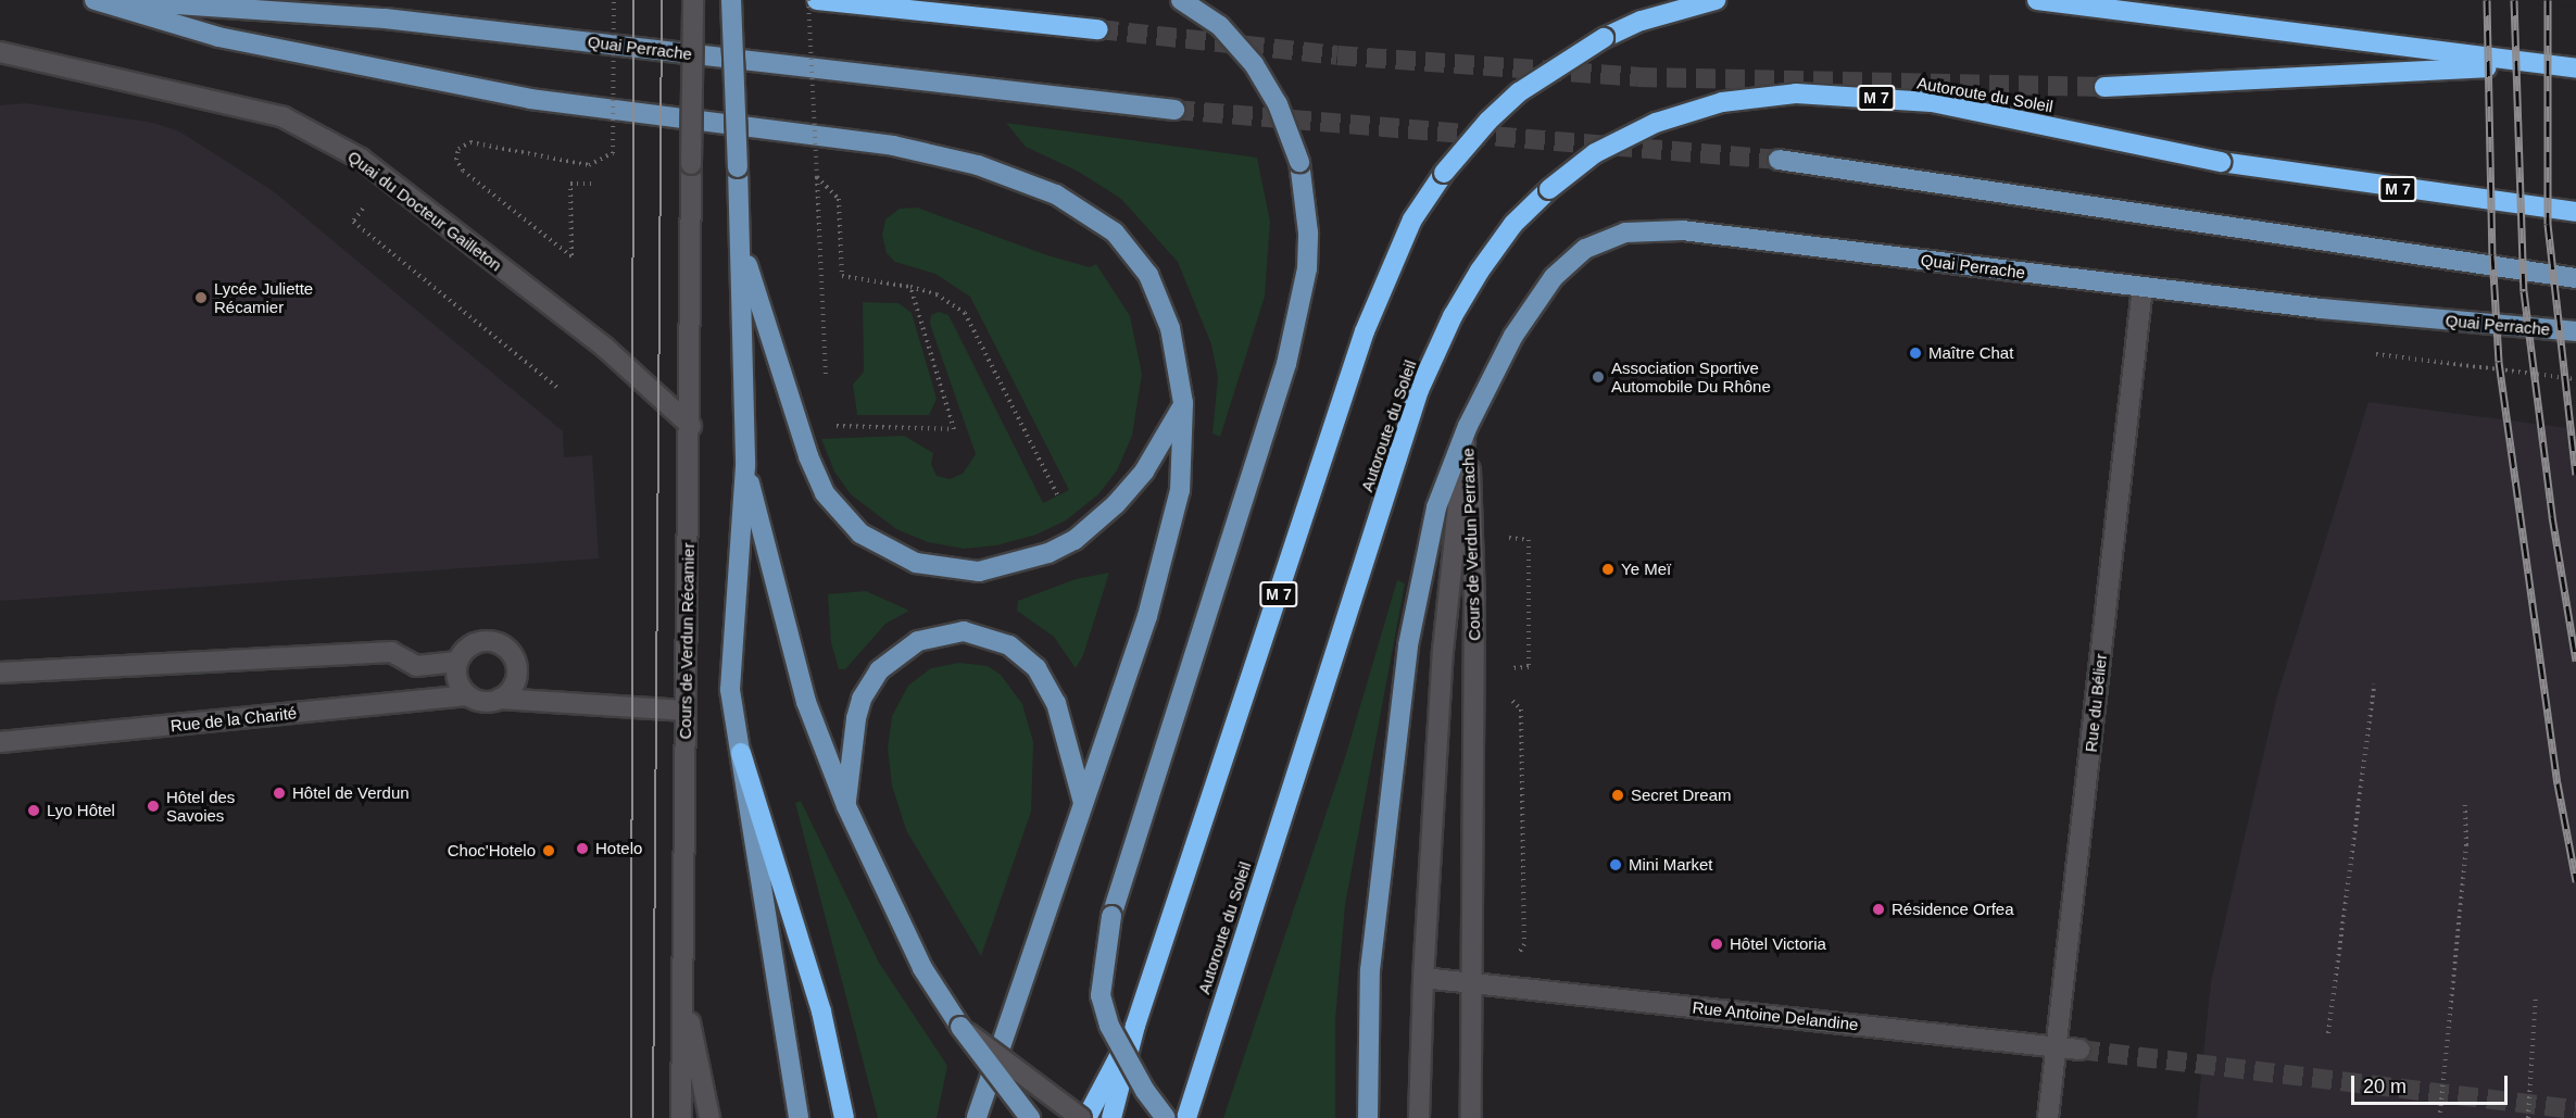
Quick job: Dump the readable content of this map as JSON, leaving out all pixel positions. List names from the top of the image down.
{
  "streets": {
    "highway": ["Autoroute du Soleil", "M 7"],
    "main road": ["Quai Perrache"],
    "street": [
      "Quai du Docteur Gailleton",
      "Cours de Verdun Perrache",
      "Cours de Verdun Récamier",
      "Rue du Bélier",
      "Rue de la Charité",
      "Rue Antoine Delandine"
    ]
  },
  "crossings": [
    ["Quai Perrache", "Cours de Verdun Perrache"],
    ["Quai Perrache", "Rue du Bélier"],
    ["Quai du Docteur Gailleton", "Cours de Verdun Récamier"],
    ["Cours de Verdun Perrache", "Rue Antoine Delandine"],
    ["Rue du Bélier", "Rue Antoine Delandine"]
  ],
  "places": [
    "Lycée Juliette Récamier",
    "Maître Chat",
    "Association Sportive Automobile Du Rhône",
    "Ye Meï",
    "Hôtel de Verdun",
    "Secret Dream",
    "Hôtel des Savoies",
    "Lyo Hôtel",
    "Hotelo",
    "Choc'Hotelo",
    "Mini Market",
    "Résidence Orfea",
    "Hôtel Victoria"
  ],
  "scale_bar": "20 m"
}
